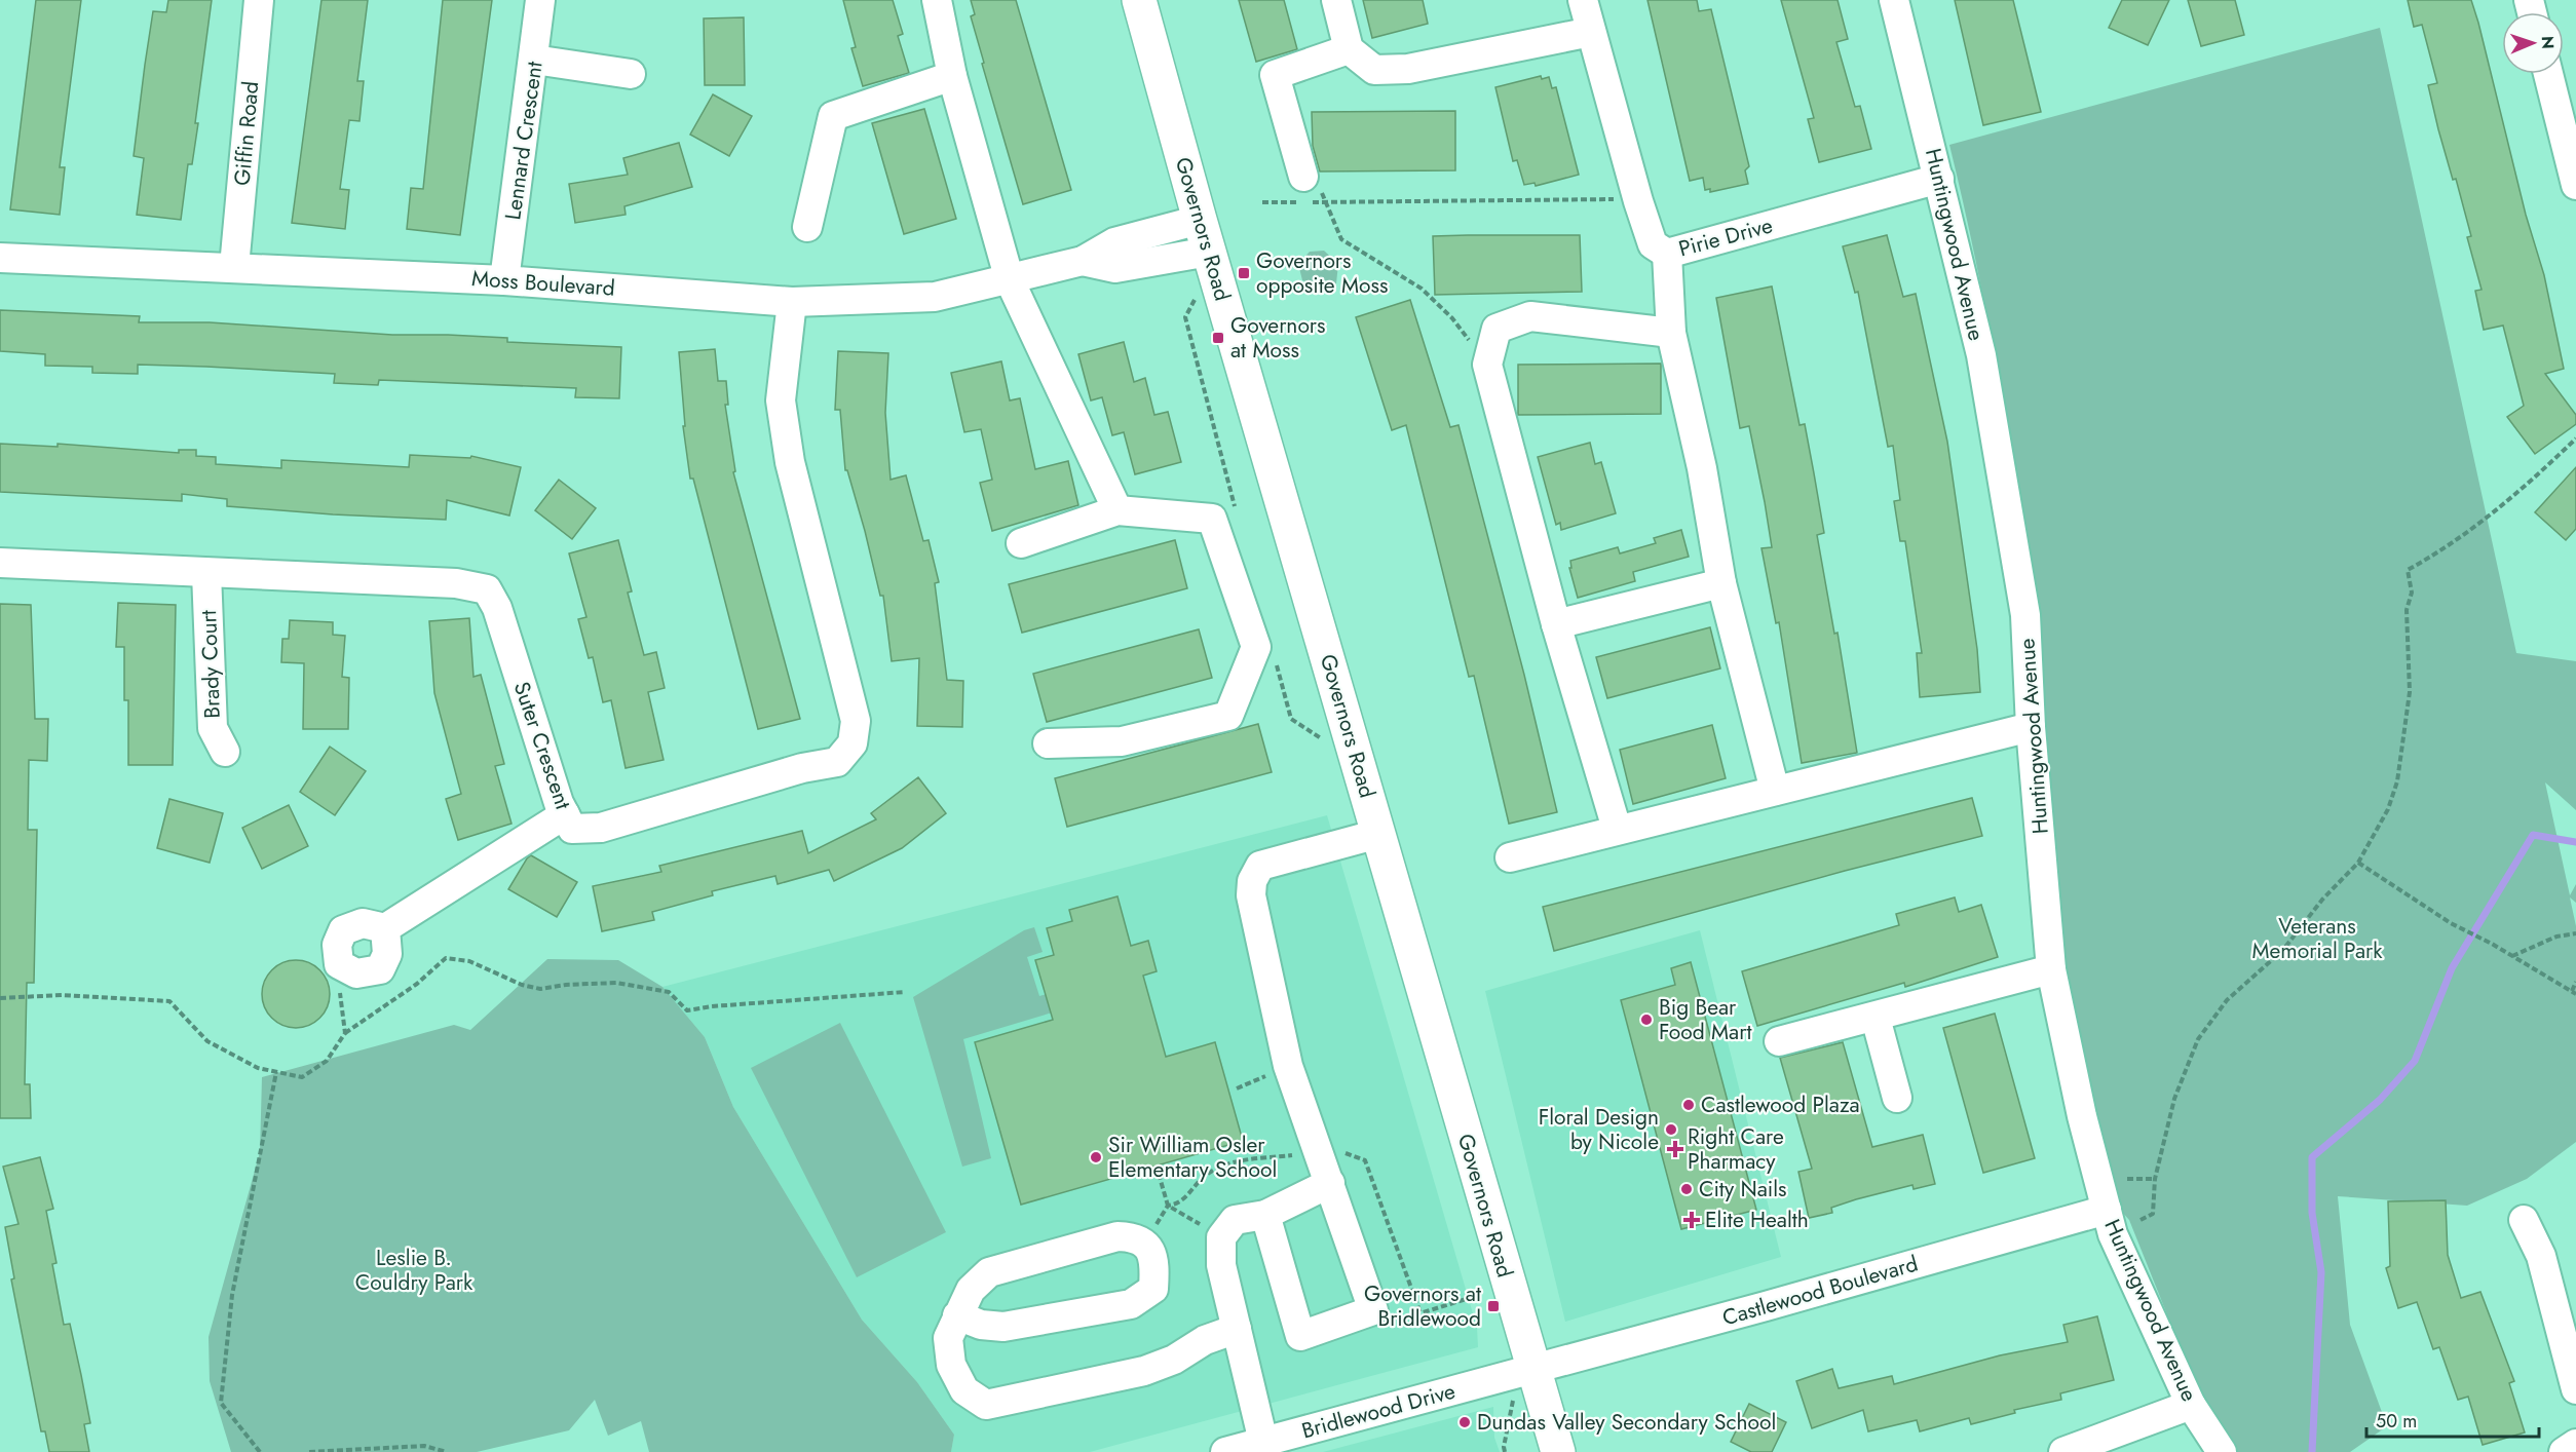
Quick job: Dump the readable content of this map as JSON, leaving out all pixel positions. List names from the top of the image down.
{
  "streets": {
    "main road": ["Governors Road"],
    "street": [
      "Giffin Road",
      "Lennard Crescent",
      "Pirie Drive",
      "Huntingwood Avenue",
      "Moss Boulevard",
      "Brady Court",
      "Suter Crescent",
      "Castlewood Boulevard",
      "Bridlewood Drive"
    ]
  },
  "crossings": [
    ["Giffin Road", "Moss Boulevard"],
    ["Lennard Crescent", "Moss Boulevard"],
    ["Governors Road", "Moss Boulevard"],
    ["Governors Road", "Castlewood Boulevard"],
    ["Governors Road", "Bridlewood Drive"],
    ["Pirie Drive", "Huntingwood Avenue"],
    ["Huntingwood Avenue", "Castlewood Boulevard"],
    ["Moss Boulevard", "Suter Crescent"],
    ["Brady Court", "Suter Crescent"],
    ["Castlewood Boulevard", "Bridlewood Drive"]
  ],
  "parks": ["Veterans Memorial Park", "Leslie B. Couldry Park"],
  "places": {
    "transit": ["Governors opposite Moss", "Governors at Moss", "Governors at Bridlewood"],
    "other": [
      "Big Bear Food Mart",
      "Castlewood Plaza",
      "Floral Design by Nicole",
      "Sir William Osler Elementary School",
      "City Nails",
      "Dundas Valley Secondary School"
    ],
    "health": ["Right Care Pharmacy", "Elite Health"]
  },
  "scale_bar": "50 m",
  "north": "right"
}
